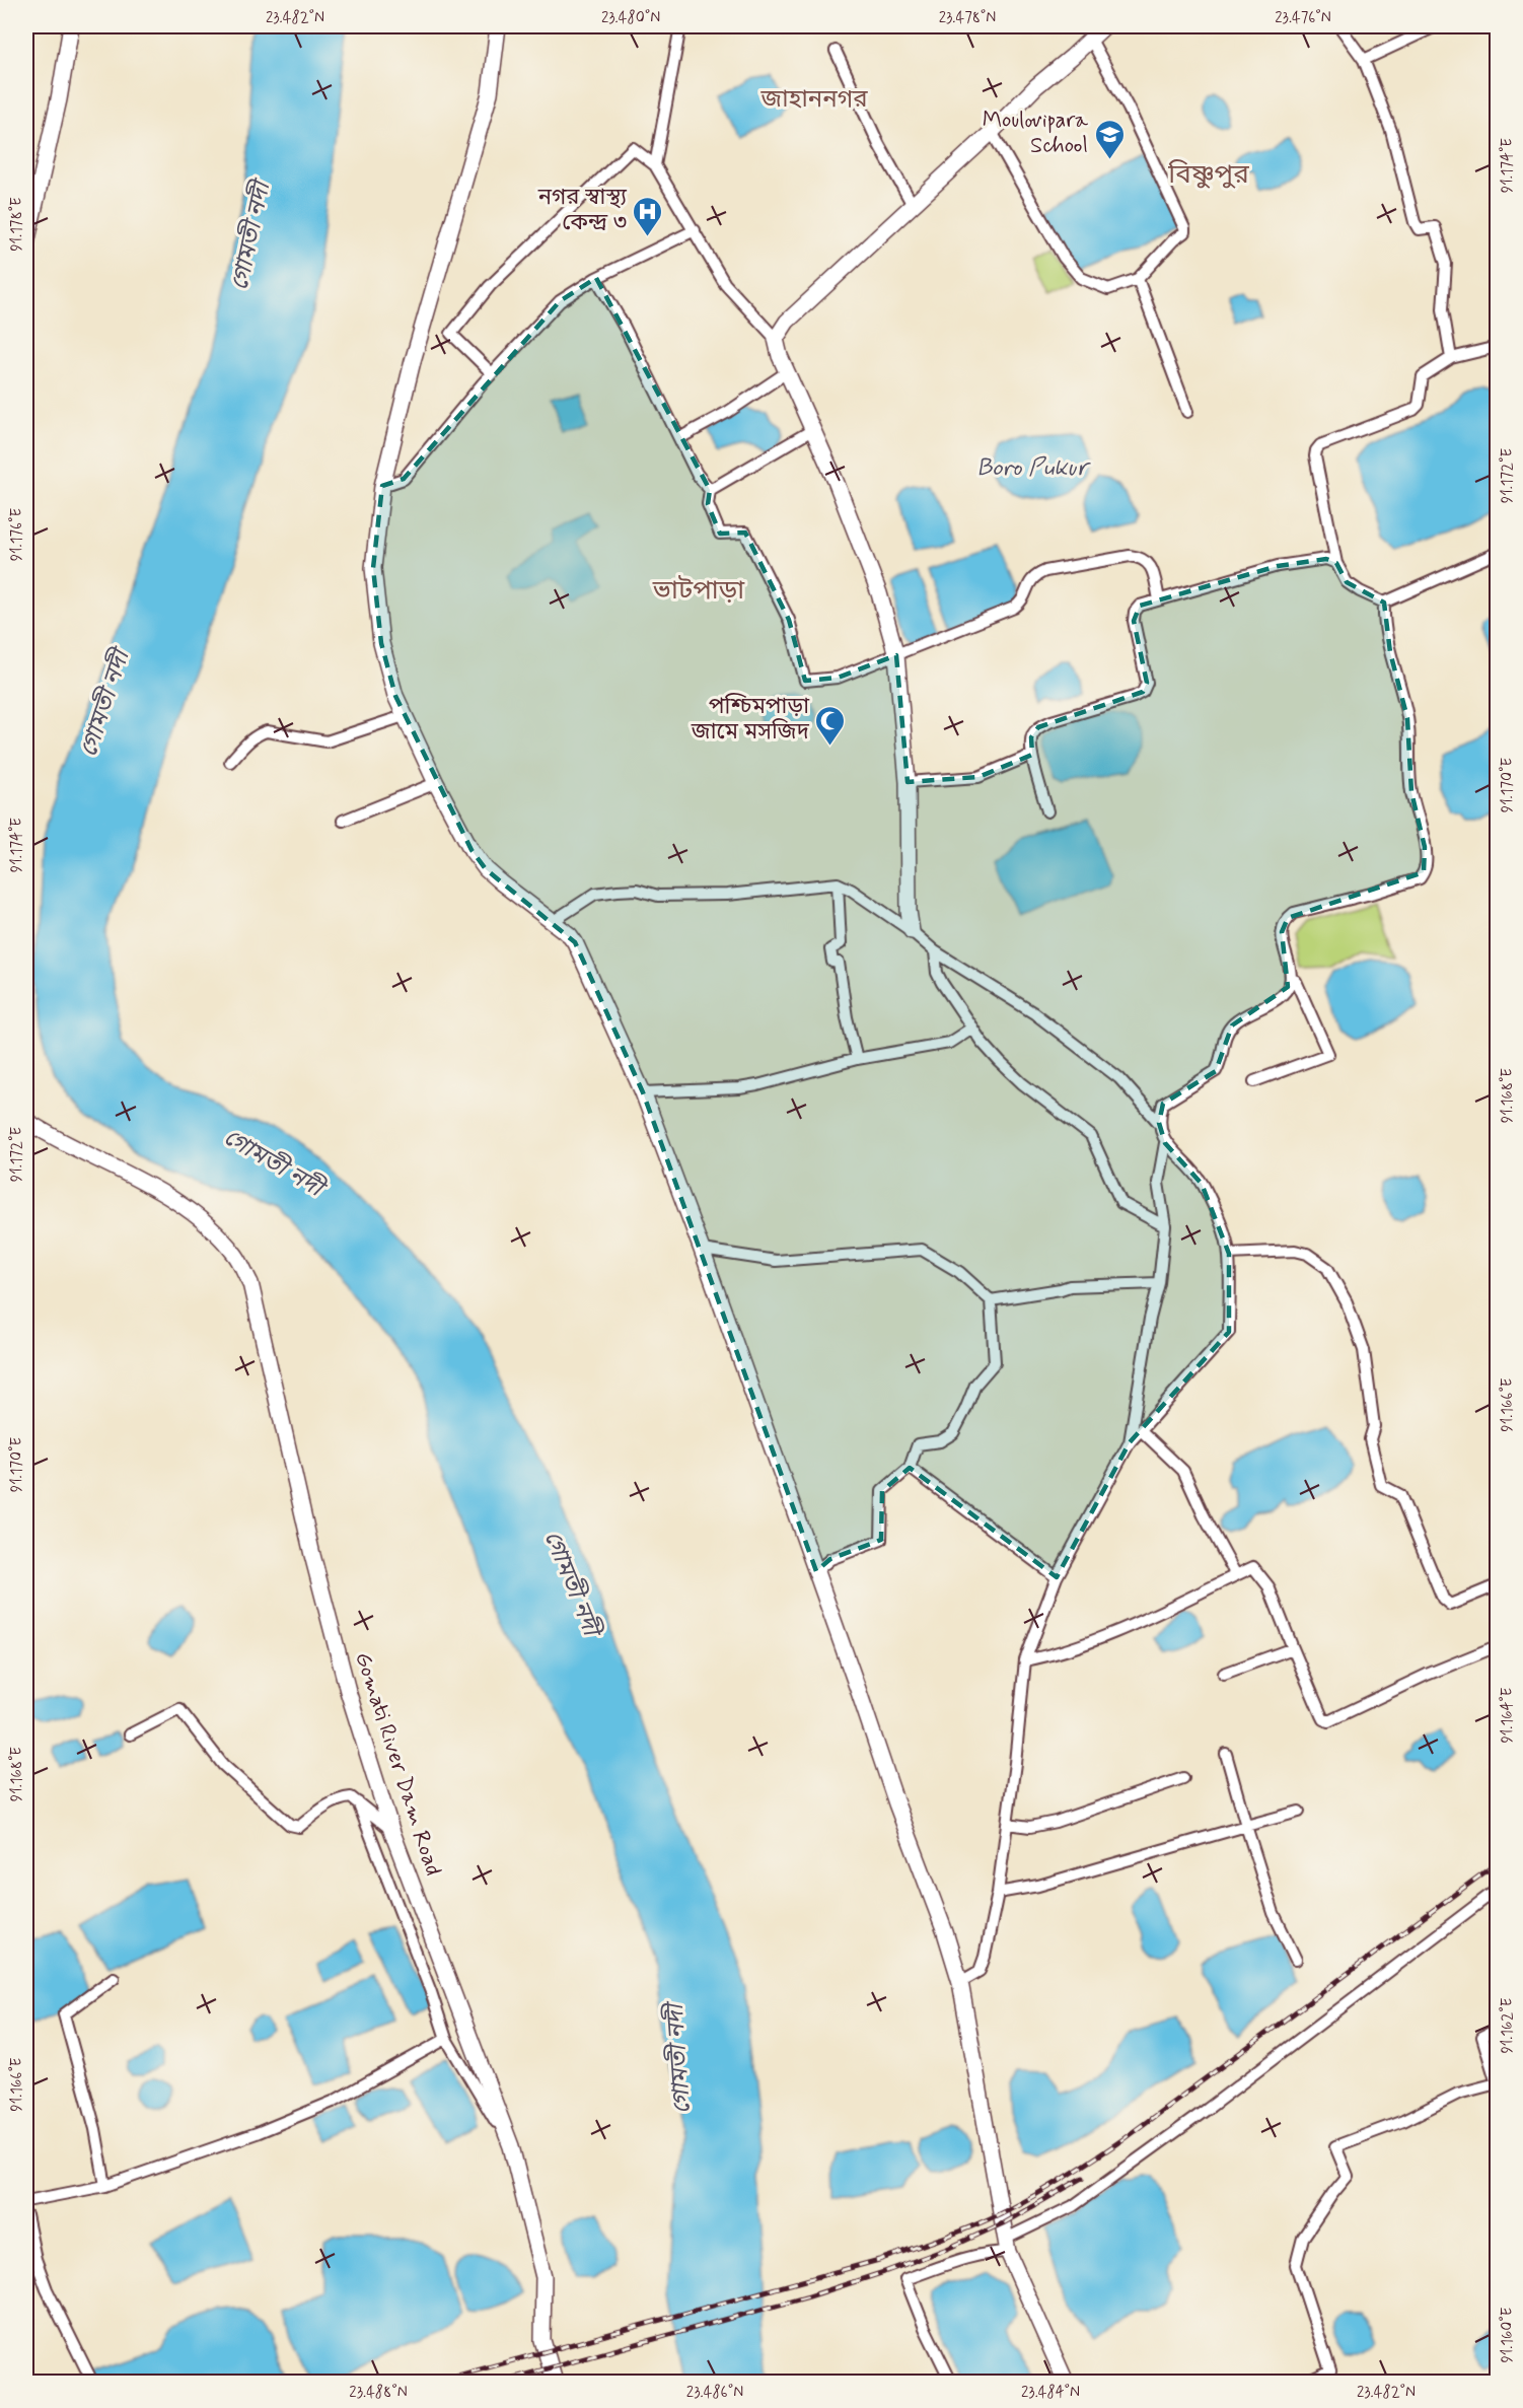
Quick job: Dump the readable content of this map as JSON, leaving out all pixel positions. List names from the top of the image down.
{
  "streets": {
    "street": ["Gomati River Dam Road"]
  },
  "districts": ["জাহাননগর", "বিষ্ণুপুর", "ভাটপাড়া"],
  "water": ["গোমতী নদী", "Boro Pukur"],
  "places": {
    "school or university": ["Moulovipara School"],
    "hospital": ["নগর স্বাস্থ্য কেন্দ্র ৩"],
    "mosque": ["পশ্চিমপাড়া জামে মসজিদ"]
  },
  "coordinates": [
    "23.482°N",
    "23.480°N",
    "23.478°N",
    "23.476°N",
    "91.174°E",
    "91.178°E",
    "91.172°E",
    "91.176°E",
    "91.170°E",
    "91.168°E",
    "91.166°E",
    "91.164°E",
    "91.162°E",
    "91.160°E",
    "23.488°N",
    "23.486°N",
    "23.484°N"
  ]
}
